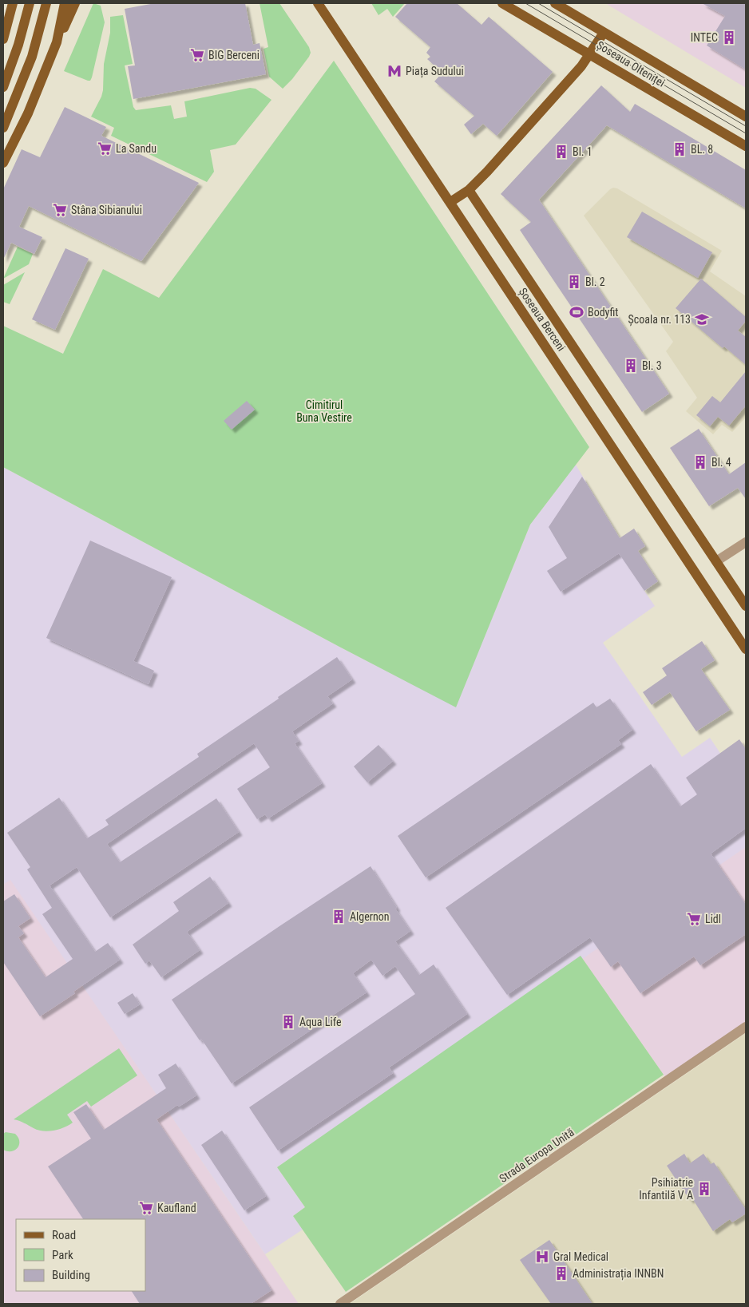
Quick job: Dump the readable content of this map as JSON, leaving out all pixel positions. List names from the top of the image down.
{
  "streets": {
    "main road": ["Șoseaua Olteniței", "Șoseaua Berceni"],
    "street": ["Strada Europa Unită"]
  },
  "parks": ["Cimitirul Buna Vestire"],
  "places": {
    "building": [
      "INTEC",
      "BL. 8",
      "Bl. 1",
      "Bl. 2",
      "Bl. 3",
      "Bl. 4",
      "Algernon",
      "Aqua Life",
      "Psihiatrie Infantilă V A",
      "Administrația INNBN"
    ],
    "supermarket": [
      "BIG Berceni",
      "La Sandu",
      "Stâna Sibianului",
      "Lidl",
      "Kaufland"
    ],
    "metro station": ["Piața Sudului"],
    "sports": ["Bodyfit"],
    "school or university": ["Școala nr. 113"],
    "hospital": ["Gral Medical"]
  },
  "legend": ["Road", "Park", "Building"]
}
